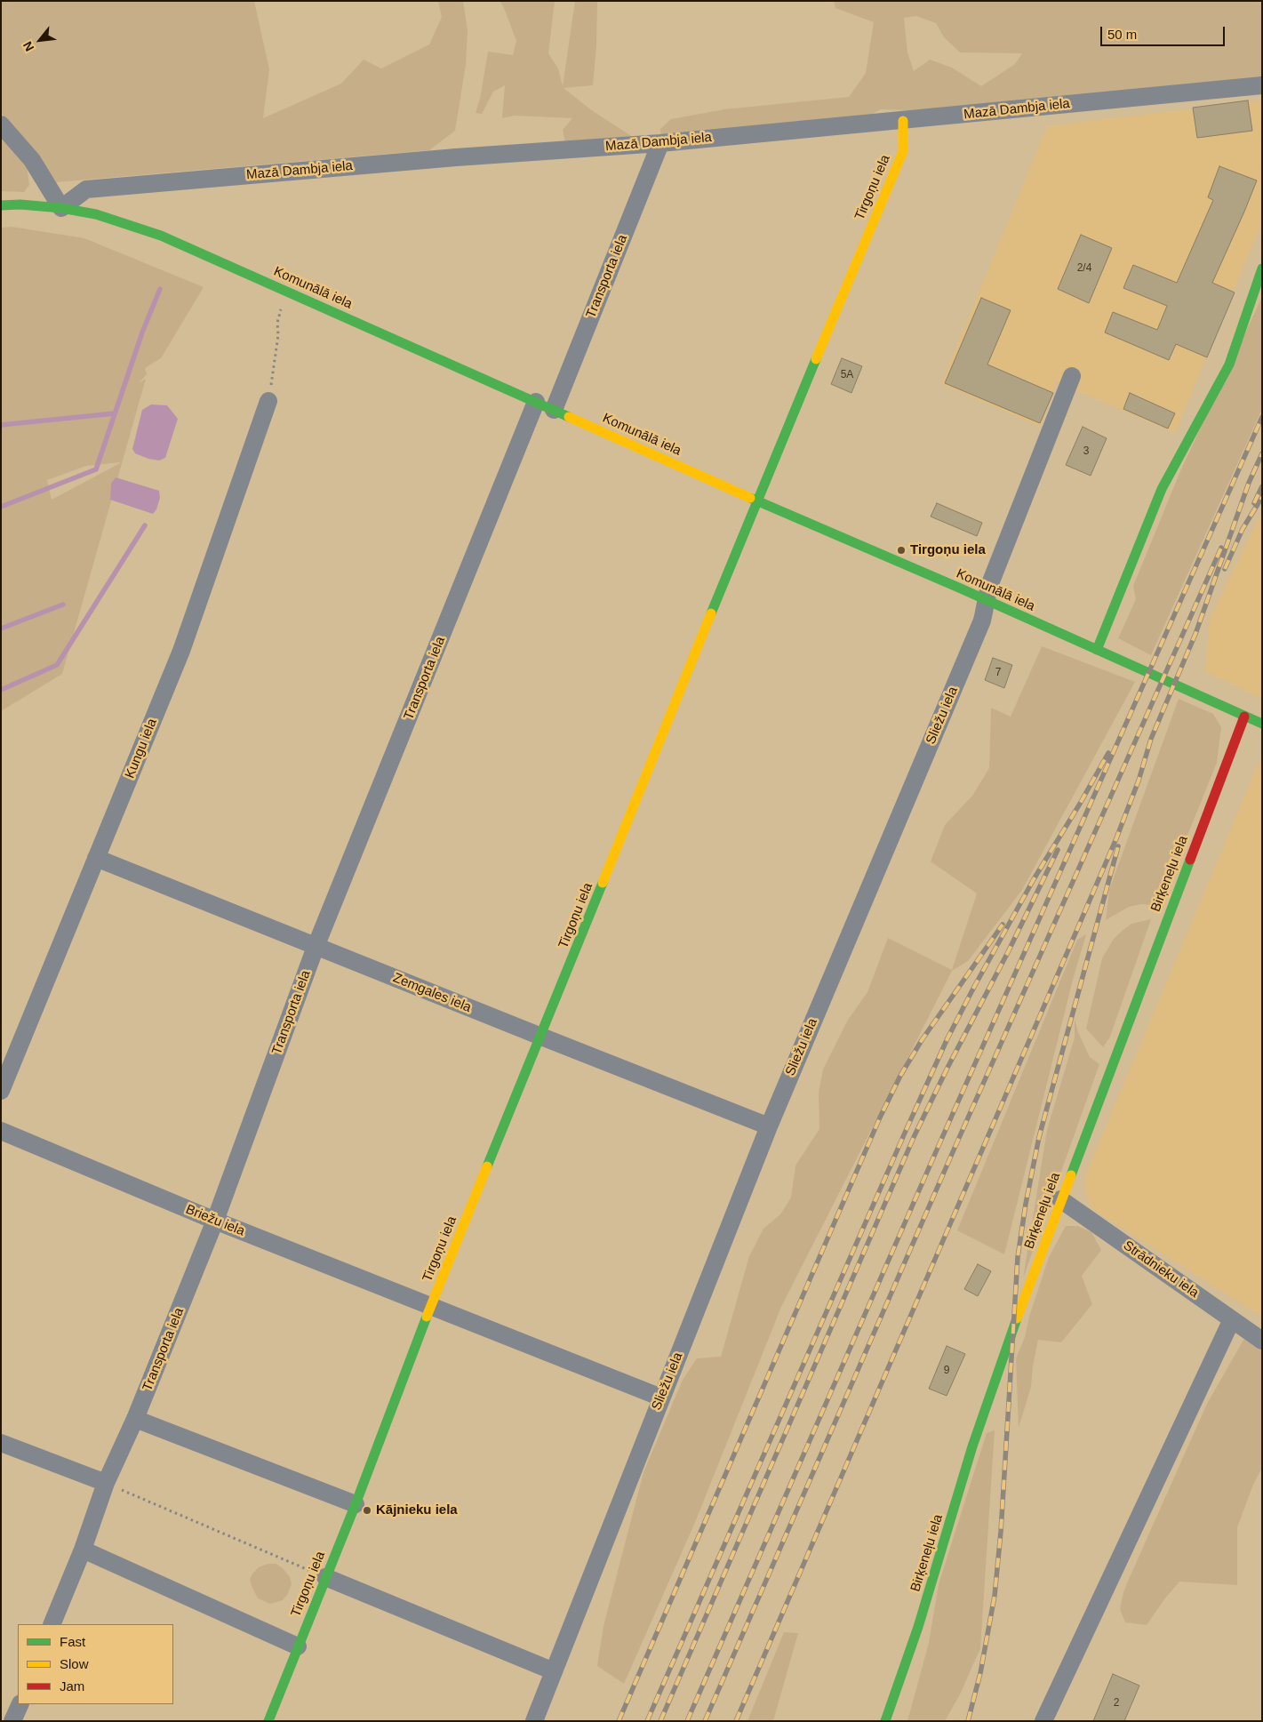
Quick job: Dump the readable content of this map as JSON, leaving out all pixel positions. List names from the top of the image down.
{
  "streets": {
    "street": [
      "Mazā Dambja iela",
      "Tirgoņu iela",
      "Transporta iela",
      "Komunālā iela",
      "Sliežu iela",
      "Kungu iela",
      "Birķeneļu iela",
      "Zemgales iela",
      "Briežu iela",
      "Strādnieku iela"
    ]
  },
  "crossings": [
    ["Mazā Dambja iela", "Tirgoņu iela"],
    ["Mazā Dambja iela", "Transporta iela"],
    ["Mazā Dambja iela", "Komunālā iela"],
    ["Tirgoņu iela", "Komunālā iela"],
    ["Tirgoņu iela", "Zemgales iela"],
    ["Tirgoņu iela", "Briežu iela"],
    ["Transporta iela", "Komunālā iela"],
    ["Transporta iela", "Zemgales iela"],
    ["Transporta iela", "Briežu iela"],
    ["Komunālā iela", "Sliežu iela"],
    ["Komunālā iela", "Birķeneļu iela"],
    ["Sliežu iela", "Zemgales iela"],
    ["Sliežu iela", "Briežu iela"],
    ["Kungu iela", "Zemgales iela"],
    ["Birķeneļu iela", "Strādnieku iela"]
  ],
  "places": ["Tirgoņu iela", "Kājnieku iela"],
  "house_numbers": [
    "2/4",
    "5A",
    "3",
    "7",
    "9",
    "2"
  ],
  "legend": ["Fast", "Slow", "Jam"],
  "scale_bar": "50 m",
  "north": "bottom left"
}
